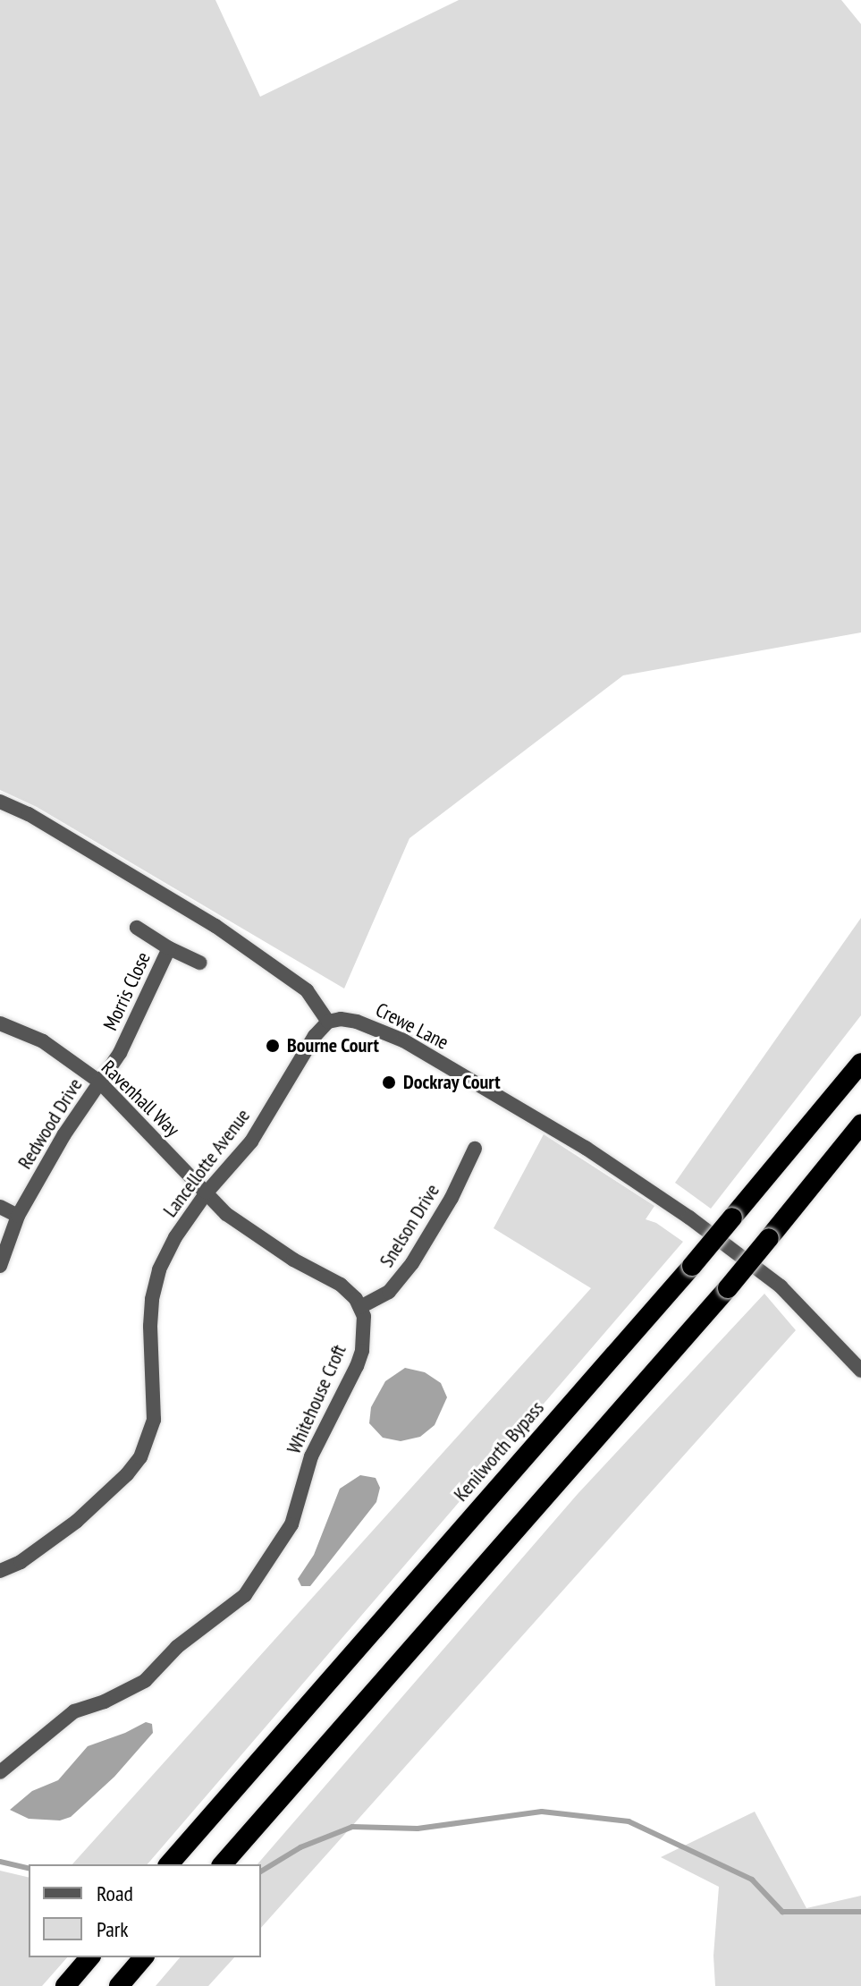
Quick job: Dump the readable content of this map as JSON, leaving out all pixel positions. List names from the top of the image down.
{
  "streets": {
    "highway": ["Kenilworth Bypass"],
    "street": [
      "Morris Close",
      "Crewe Lane",
      "Ravenhall Way",
      "Redwood Drive",
      "Lancellotte Avenue",
      "Snelson Drive",
      "Whitehouse Croft"
    ]
  },
  "crossings": [
    ["Morris Close", "Ravenhall Way"],
    ["Morris Close", "Redwood Drive"],
    ["Crewe Lane", "Lancellotte Avenue"],
    ["Ravenhall Way", "Redwood Drive"],
    ["Ravenhall Way", "Lancellotte Avenue"],
    ["Snelson Drive", "Whitehouse Croft"]
  ],
  "places": ["Bourne Court", "Dockray Court"],
  "legend": ["Road", "Park"]
}
